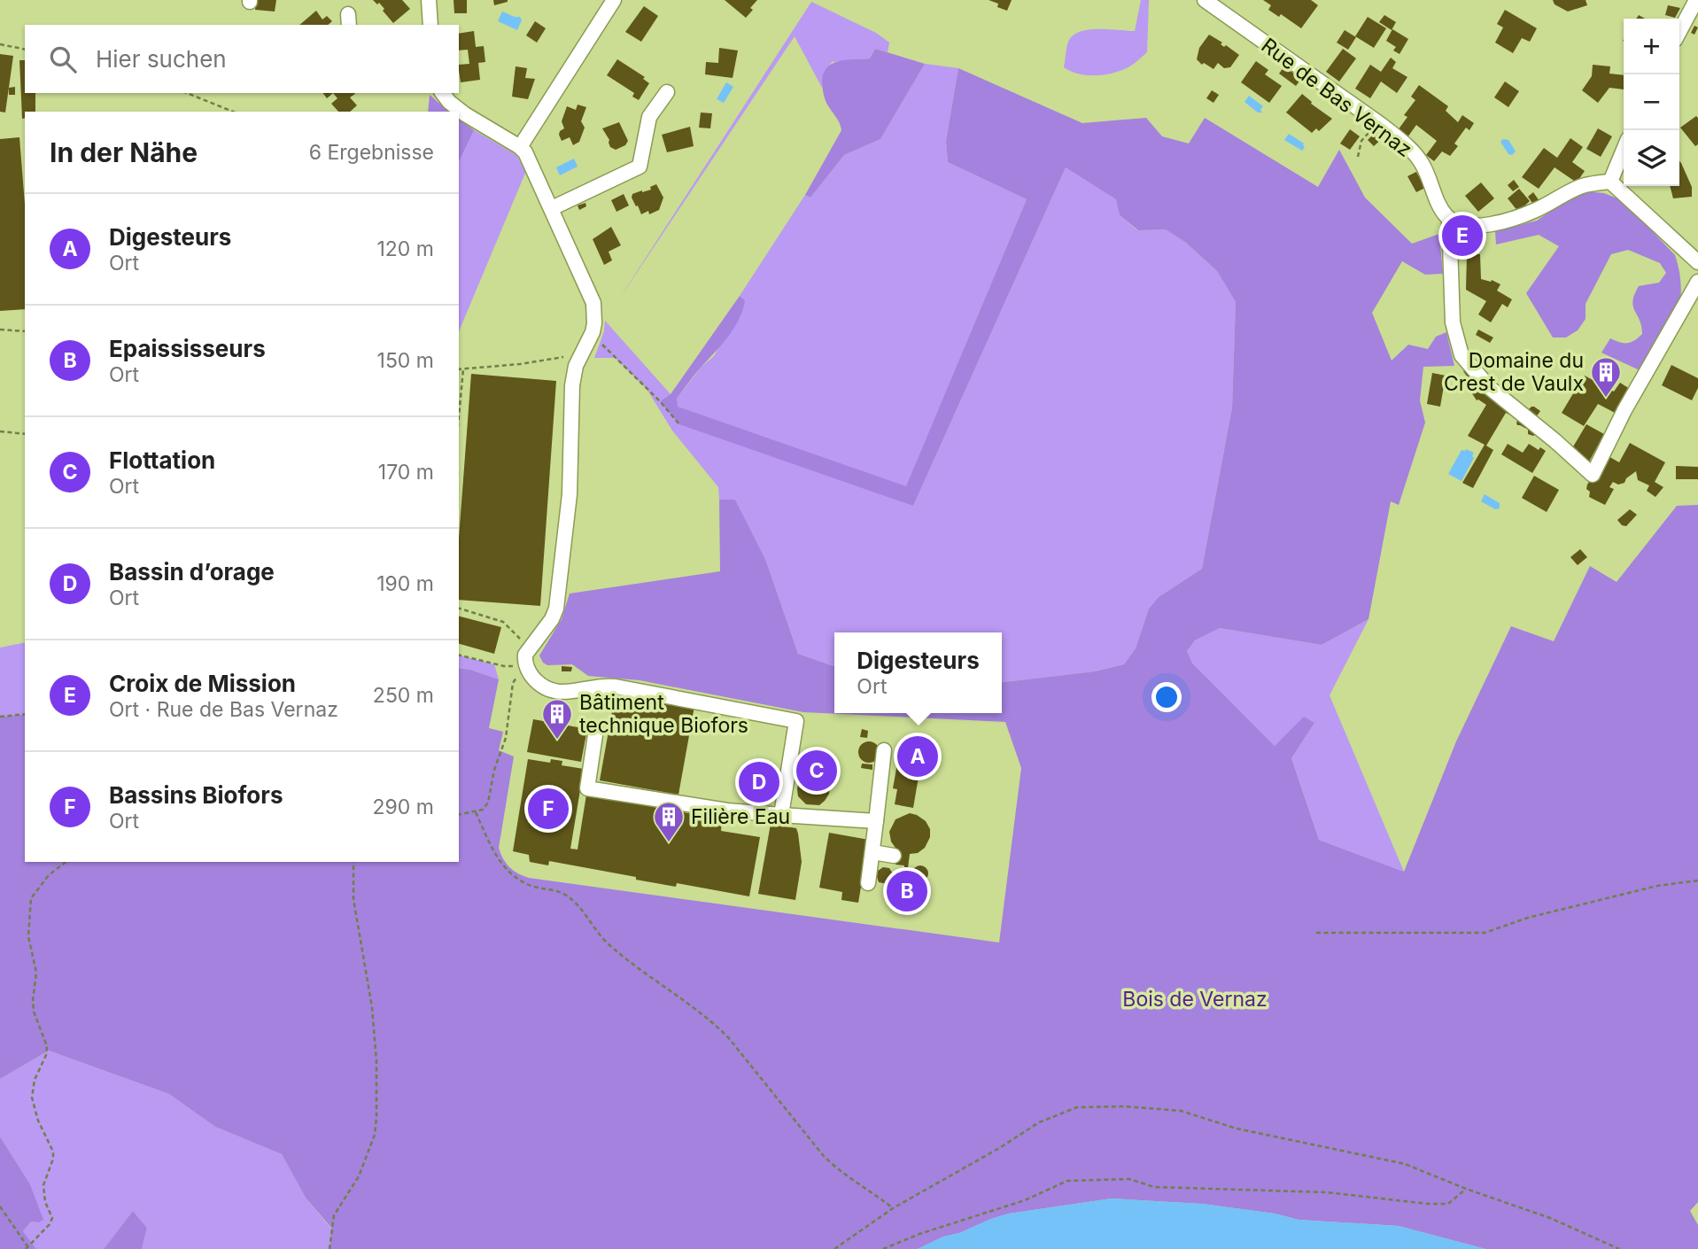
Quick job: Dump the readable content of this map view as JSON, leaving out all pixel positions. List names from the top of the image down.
{
  "streets": {
    "street": ["Rue de Bas Vernaz"]
  },
  "parks": ["Bois de Vernaz"],
  "places": {
    "building": ["Domaine du Crest de Vaulx", "Bâtiment technique Biofors", "Filière Eau"]
  },
  "page": {
    "map_buttons": ["+", "−"],
    "search": "Hier suchen",
    "heading": ["In der Nähe", "6 Ergebnisse"],
    "list": [
      {
        "mark": "A",
        "name": "Digesteurs",
        "note": "Ort",
        "value": "120 m"
      },
      {
        "mark": "B",
        "name": "Epaississeurs",
        "note": "Ort",
        "value": "150 m"
      },
      {
        "mark": "C",
        "name": "Flottation",
        "note": "Ort",
        "value": "170 m"
      },
      {
        "mark": "D",
        "name": "Bassin d’orage",
        "note": "Ort",
        "value": "190 m"
      },
      {
        "mark": "E",
        "name": "Croix de Mission",
        "note": "Ort · Rue de Bas Vernaz",
        "value": "250 m"
      },
      {
        "mark": "F",
        "name": "Bassins Biofors",
        "note": "Ort",
        "value": "290 m"
      }
    ],
    "pins": [
      "E",
      "A",
      "C",
      "D",
      "F",
      "B"
    ],
    "popup": ["Digesteurs", "Ort"]
  }
}
